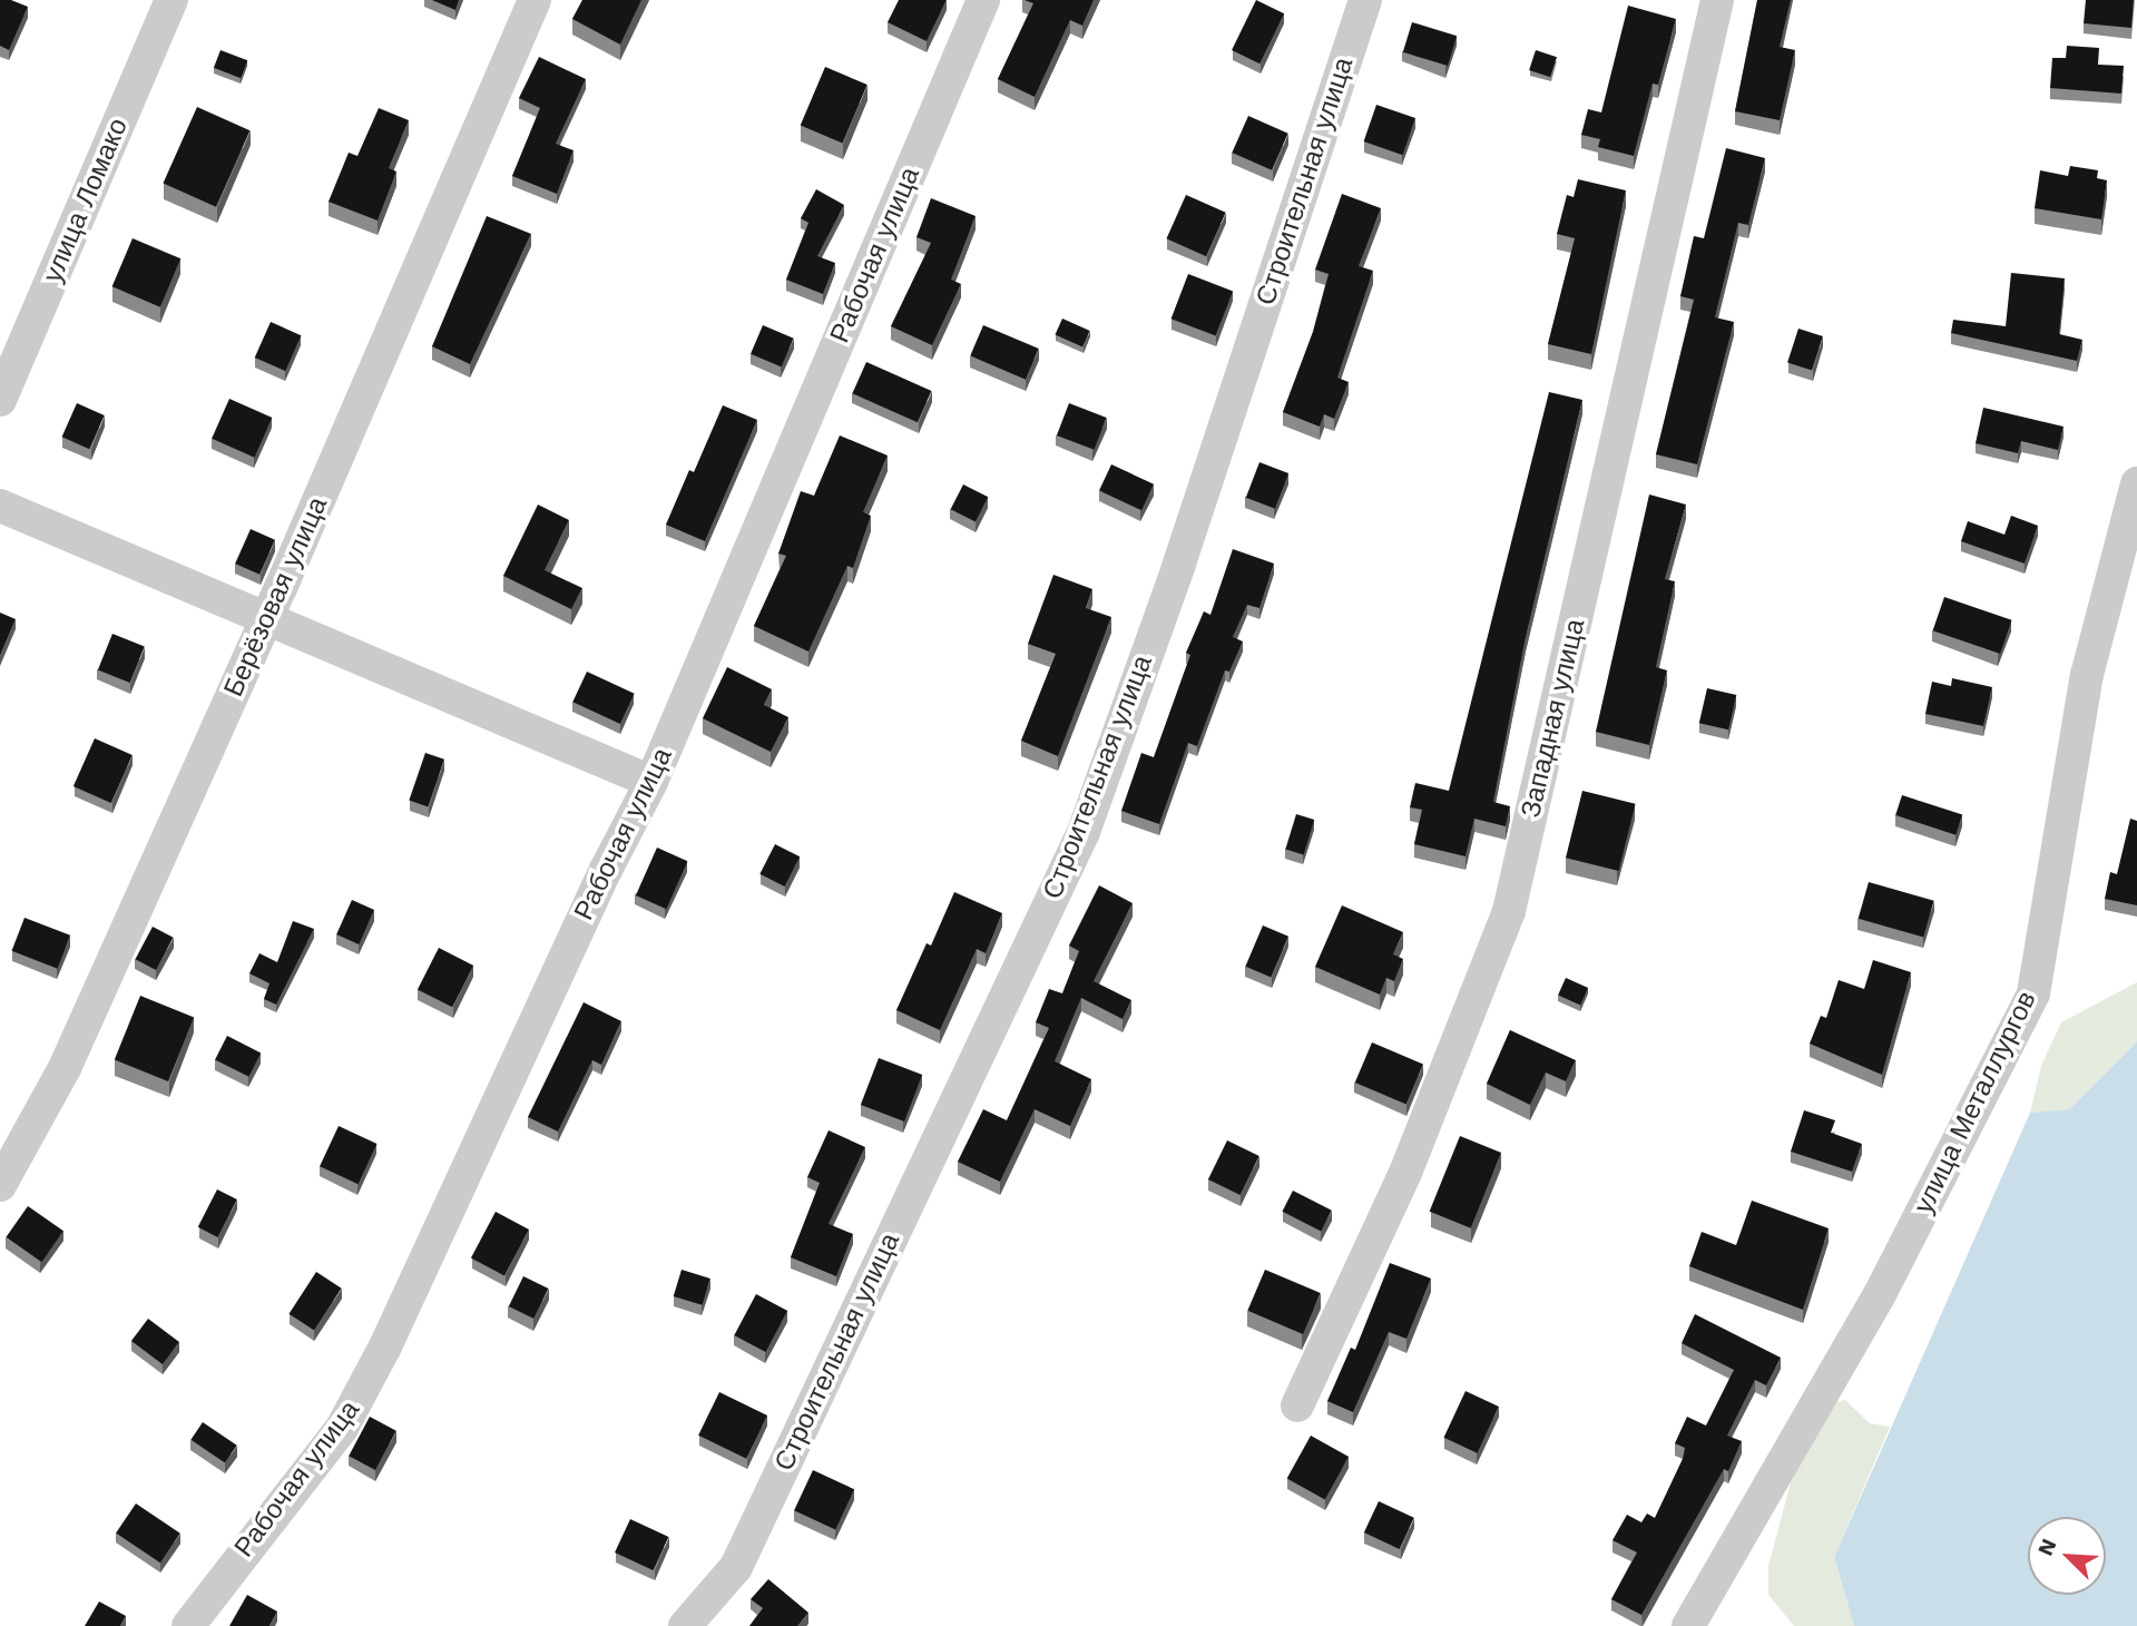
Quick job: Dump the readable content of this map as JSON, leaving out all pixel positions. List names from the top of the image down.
{
  "streets": {
    "street": [
      "Строительная улица",
      "улица Ломако",
      "Рабочая улица",
      "Берёзовая улица",
      "Западная улица",
      "улица Металлургов"
    ]
  },
  "north": "top left"
}
